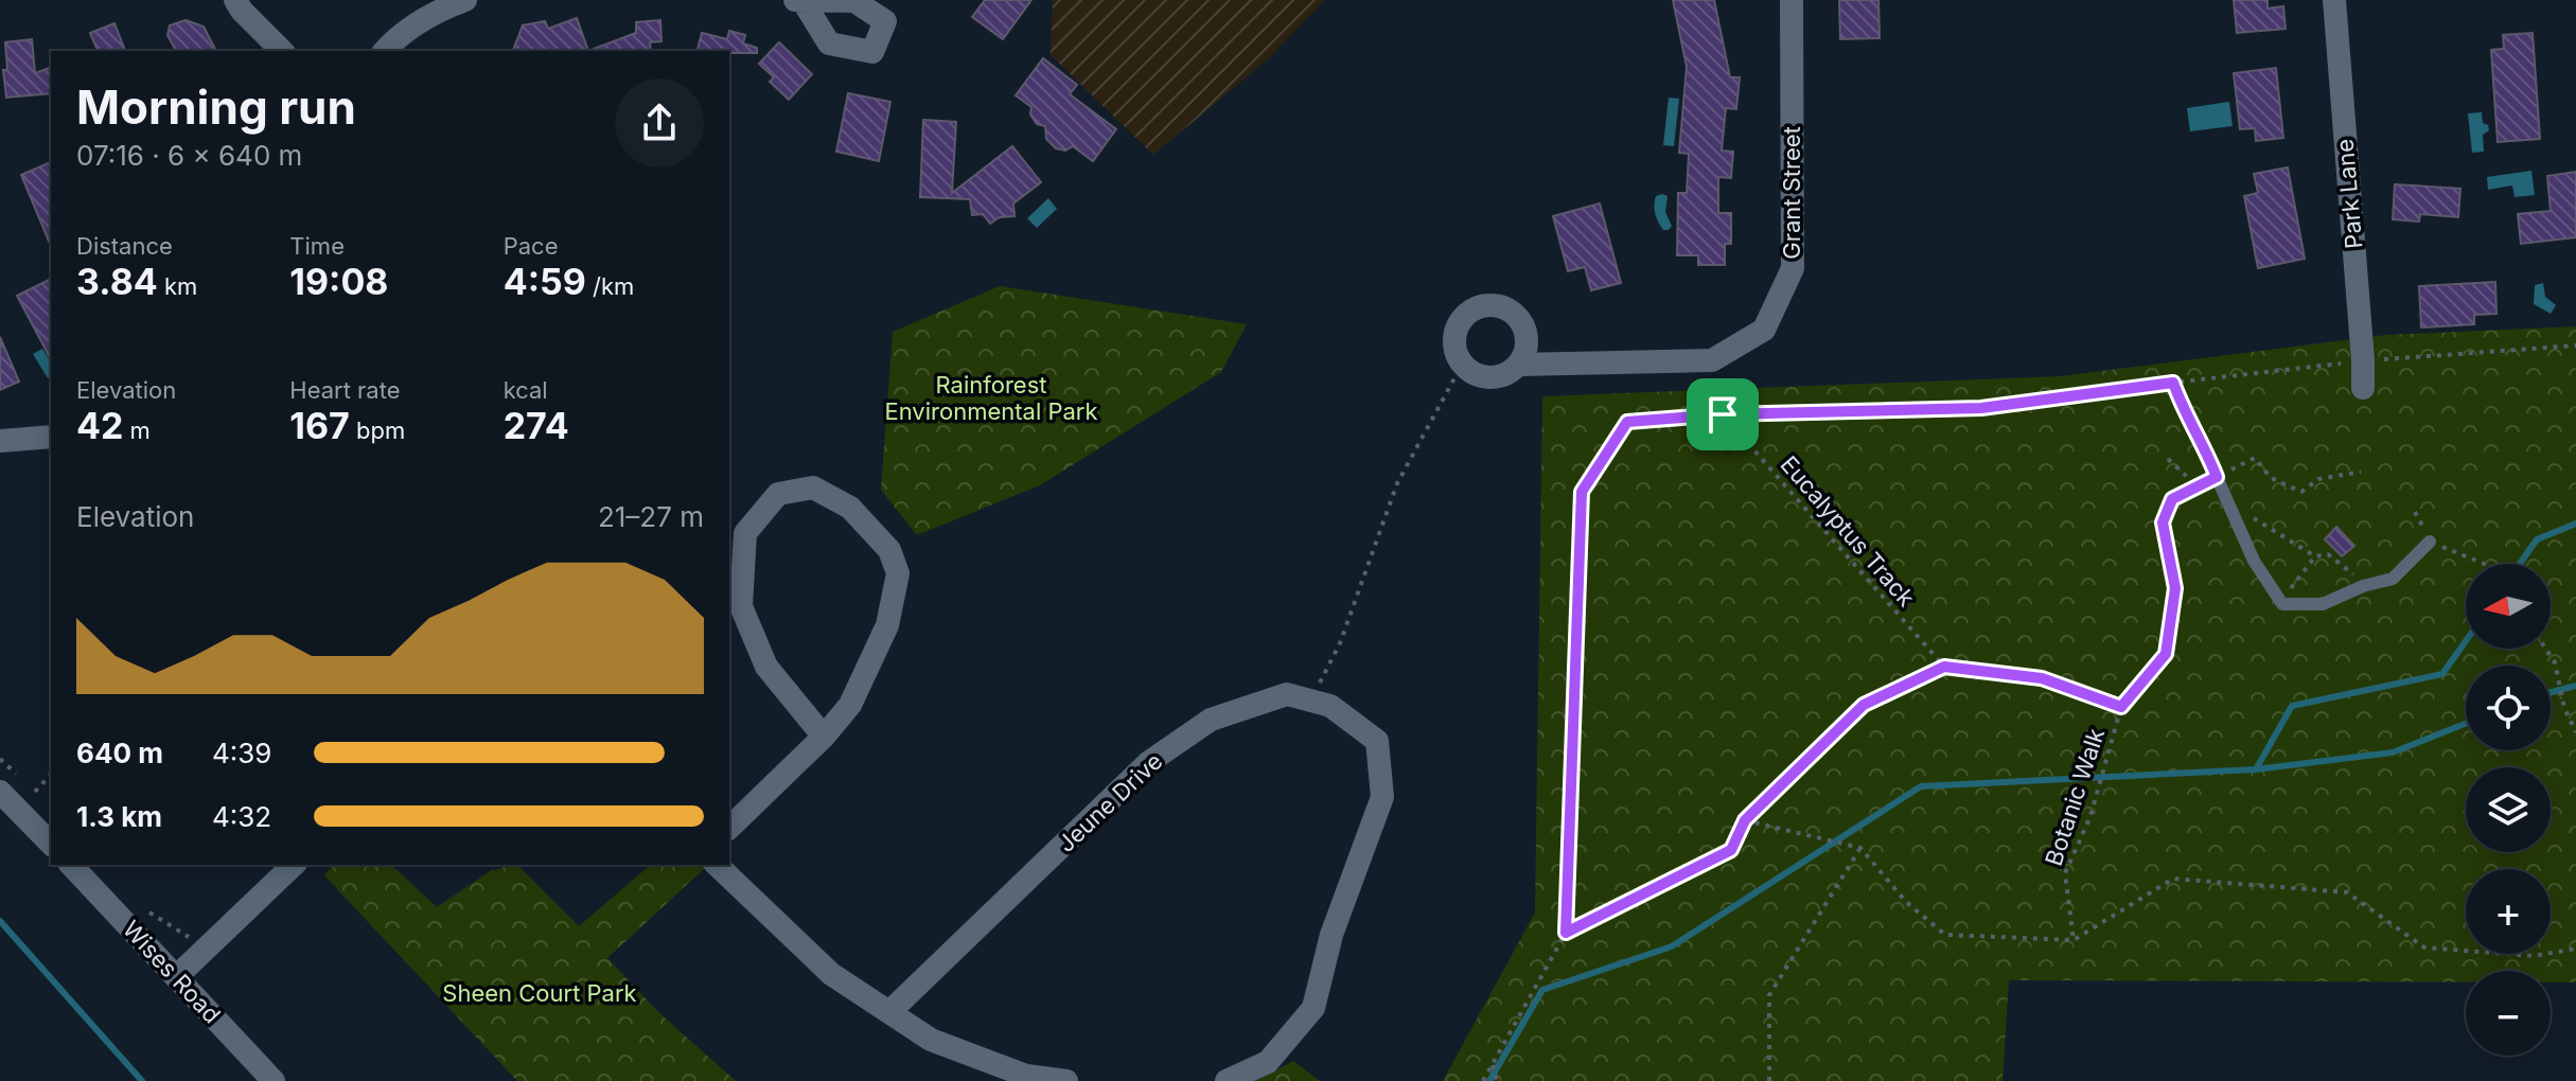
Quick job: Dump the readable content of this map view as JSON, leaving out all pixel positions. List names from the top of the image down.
{
  "streets": {
    "street": [
      "Grant Street",
      "Park Lane",
      "Jeune Drive",
      "Wises Road"
    ],
    "path": ["Eucalyptus Track", "Botanic Walk"]
  },
  "parks": ["Rainforest Environmental Park", "Sheen Court Park"],
  "north": "left",
  "page": {
    "heading": ["Morning run", "07:16 · 6 × 640 m"],
    "stats": [
      ["Distance", "3.84 km"],
      ["Time", "19:08"],
      ["Pace", "4:59 /km"],
      ["Elevation", "42 m"],
      ["Heart rate", "167 bpm"],
      ["kcal", "274"]
    ],
    "chart": ["Elevation", "21–27 m"],
    "map_buttons": ["+", "−"],
    "list": [
      {
        "name": "640 m",
        "note": "4:39"
      },
      {
        "name": "1.3 km",
        "note": "4:32"
      }
    ]
  }
}
